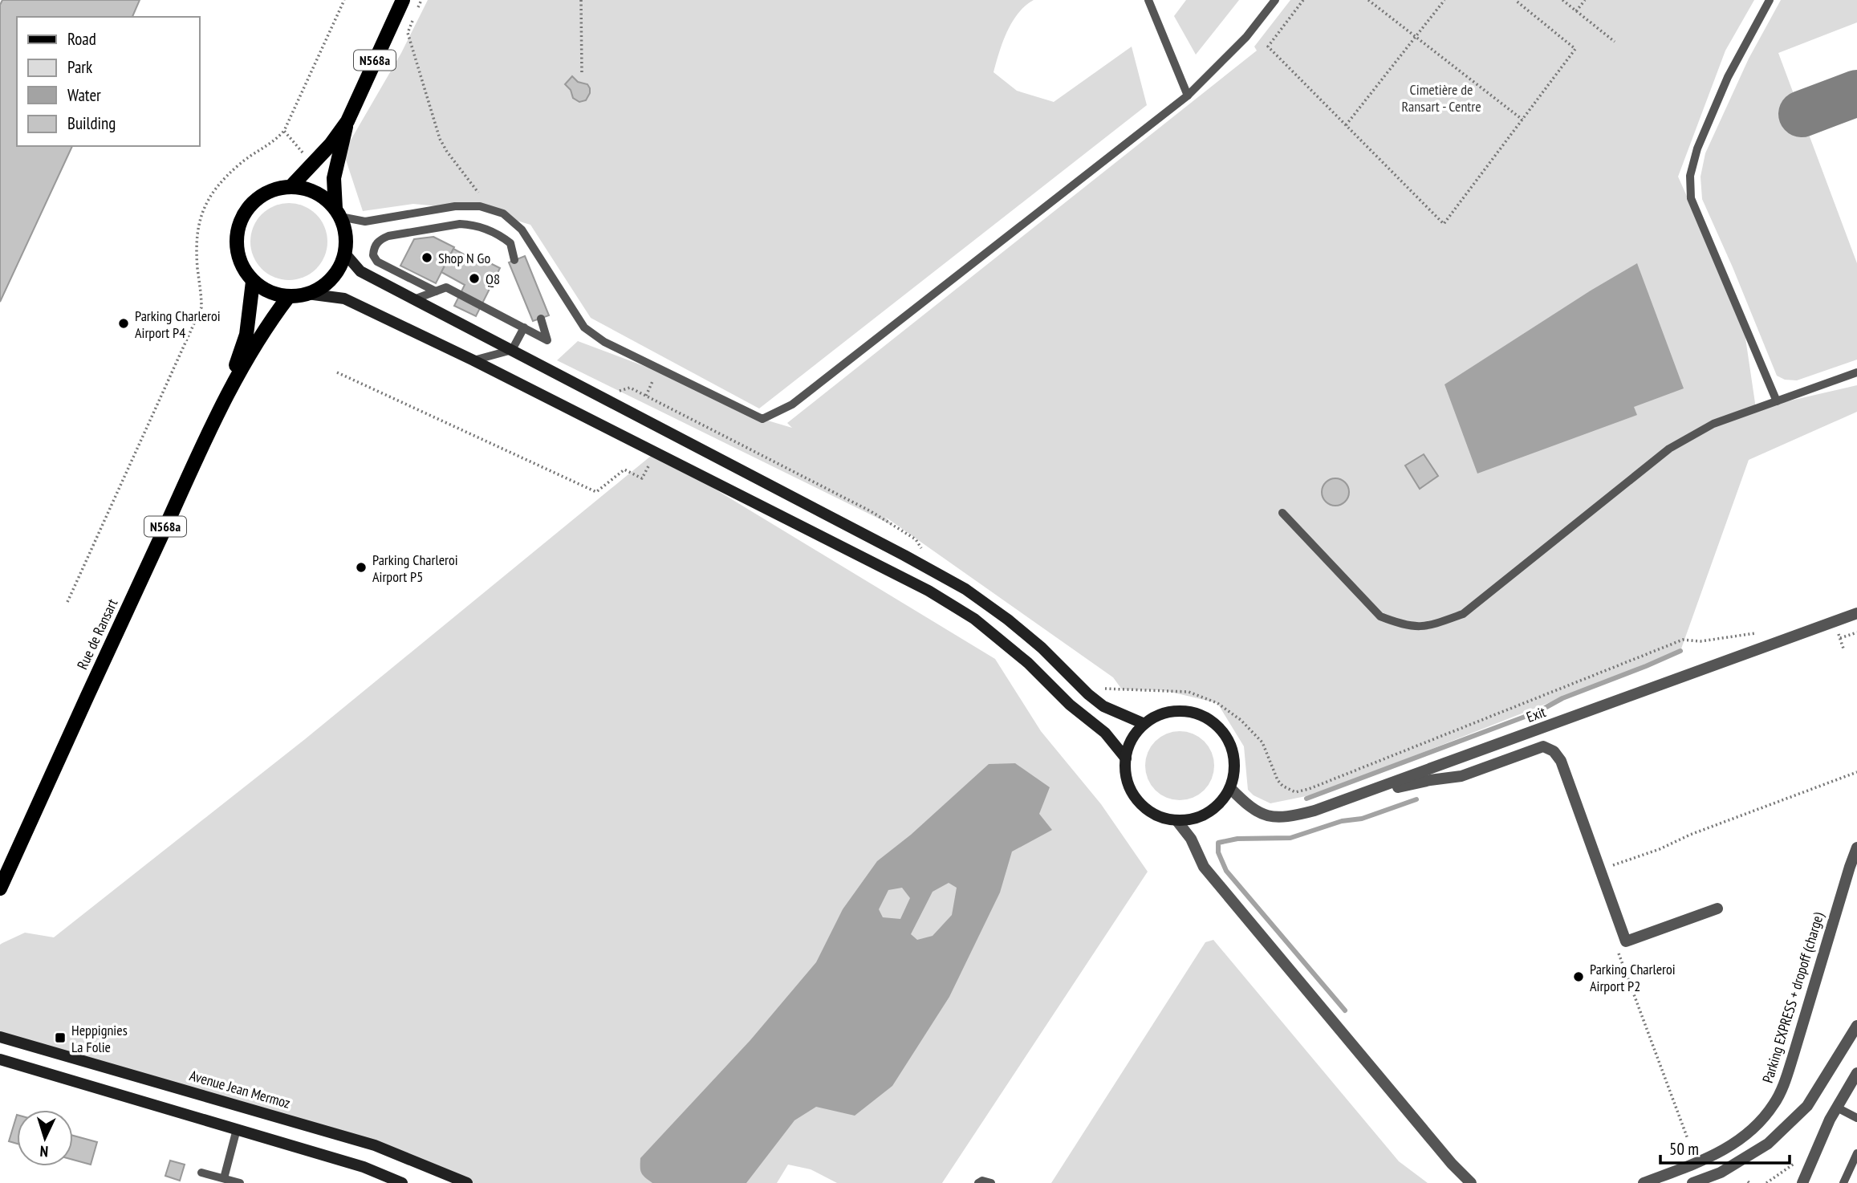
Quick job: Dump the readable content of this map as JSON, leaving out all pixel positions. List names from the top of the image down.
{
  "streets": {
    "main road": ["N568a", "Rue de Ransart"],
    "street": ["Exit", "Parking EXPRESS + dropoff (charge)", "Avenue Jean Mermoz"]
  },
  "crossings": [
    ["N568a", "Rue de Ransart"]
  ],
  "parks": ["Cimetière de Ransart - Centre"],
  "places": {
    "other": [
      "Shop N Go",
      "Q8",
      "Parking Charleroi Airport P4",
      "Parking Charleroi Airport P5",
      "Parking Charleroi Airport P2"
    ],
    "transit": ["Heppignies La Folie"]
  },
  "legend": [
    "Road",
    "Park",
    "Water",
    "Building"
  ],
  "scale_bar": "50 m",
  "north": "bottom"
}
